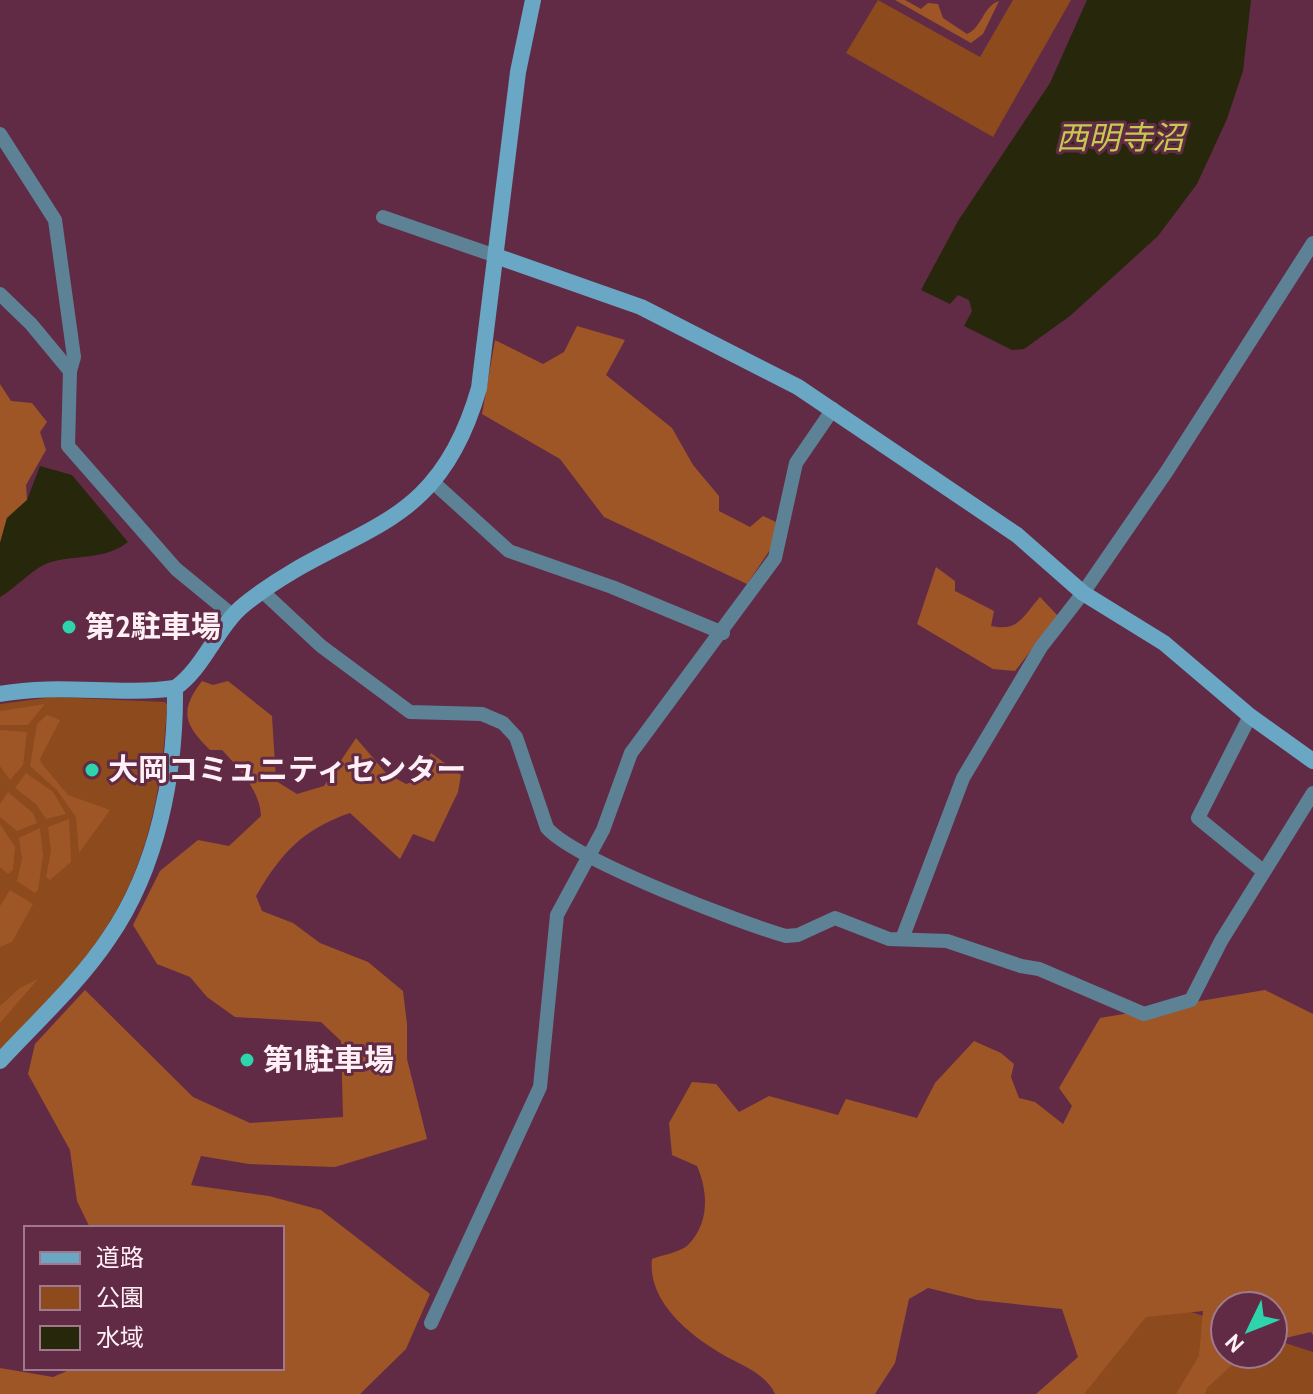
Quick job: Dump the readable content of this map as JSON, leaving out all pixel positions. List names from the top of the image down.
{
  "water": ["西明寺沼"],
  "places": ["第2駐車場", "大岡コミュニティセンター", "第1駐車場"],
  "legend": ["道路", "公園", "水域"],
  "north": "bottom left"
}
